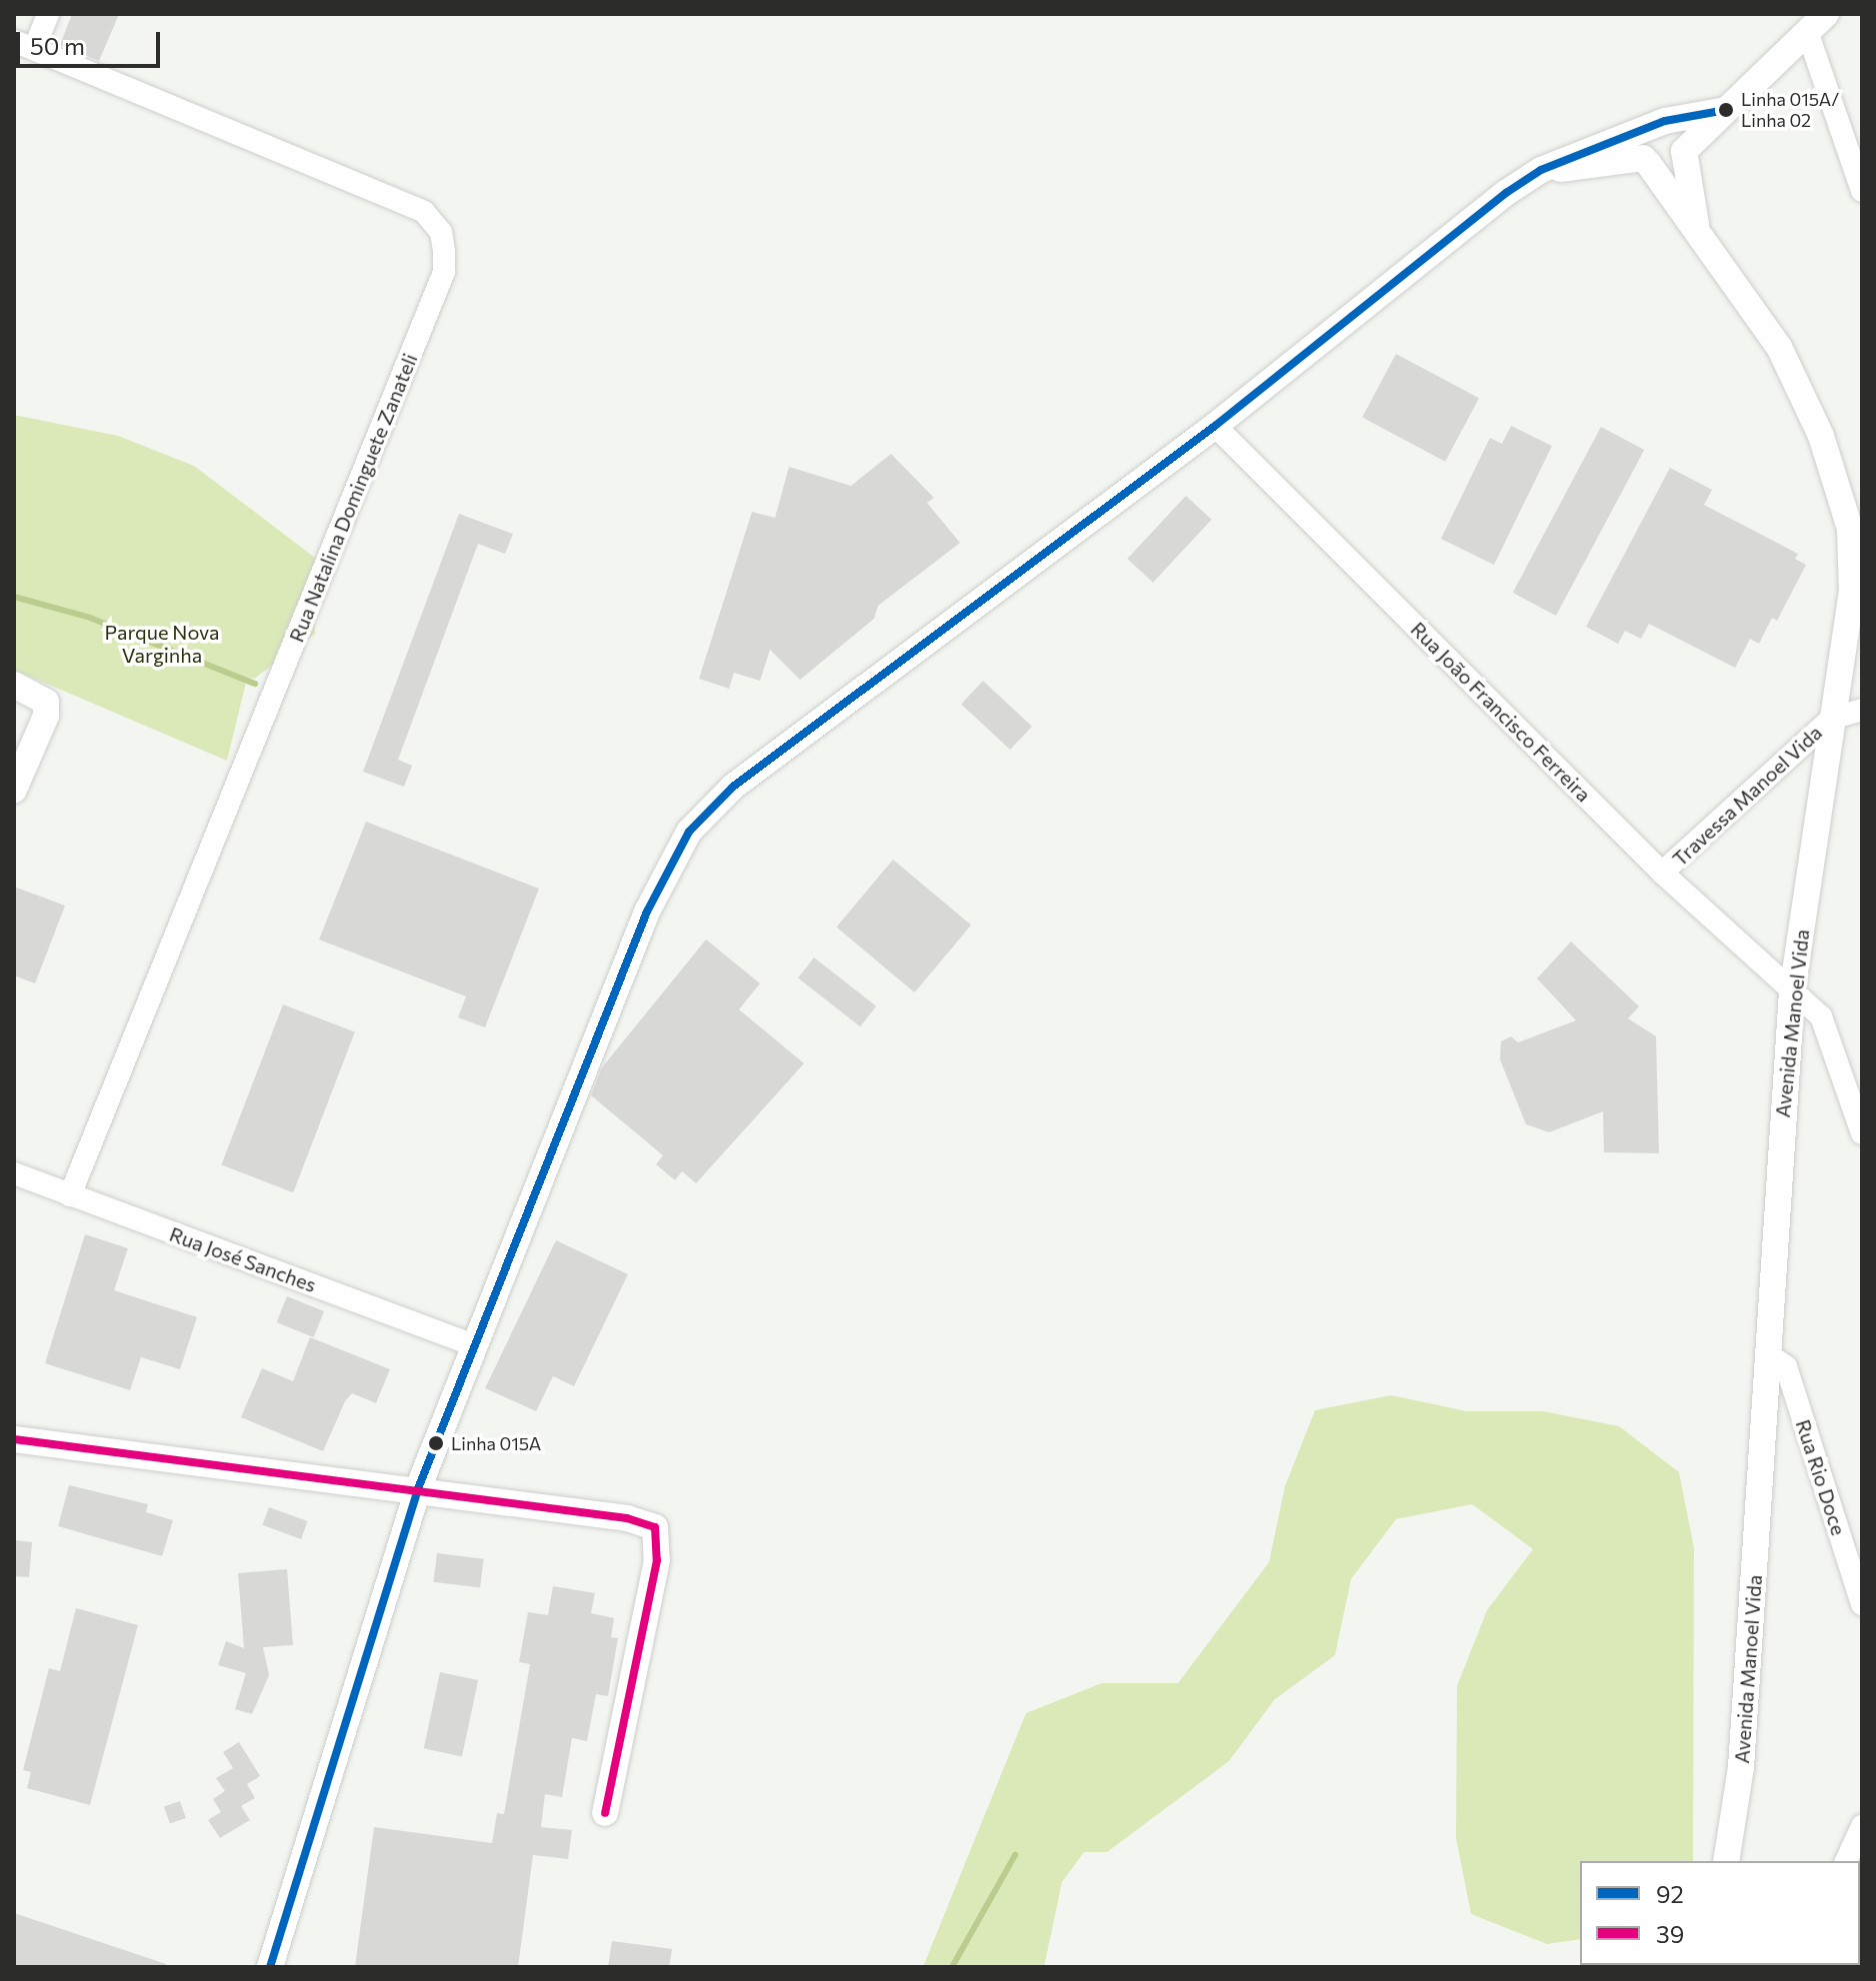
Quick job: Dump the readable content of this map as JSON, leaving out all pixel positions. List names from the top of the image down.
{
  "streets": {
    "street": [
      "Rua Natalina Dominguete Zanateli",
      "Rua João Francisco Ferreira",
      "Travessa Manoel Vida",
      "Avenida Manoel Vida",
      "Rua José Sanches",
      "Rua Rio Doce"
    ]
  },
  "crossings": [
    ["Rua Natalina Dominguete Zanateli", "Rua José Sanches"],
    ["Rua João Francisco Ferreira", "Travessa Manoel Vida"],
    ["Rua João Francisco Ferreira", "Avenida Manoel Vida"],
    ["Travessa Manoel Vida", "Avenida Manoel Vida"],
    ["Avenida Manoel Vida", "Rua Rio Doce"]
  ],
  "parks": ["Parque Nova Varginha"],
  "places": ["Linha 015A/ Linha 02", "Linha 015A"],
  "lines": ["transit line 92", "transit line 39"],
  "legend": ["92", "39"],
  "scale_bar": "50 m"
}
